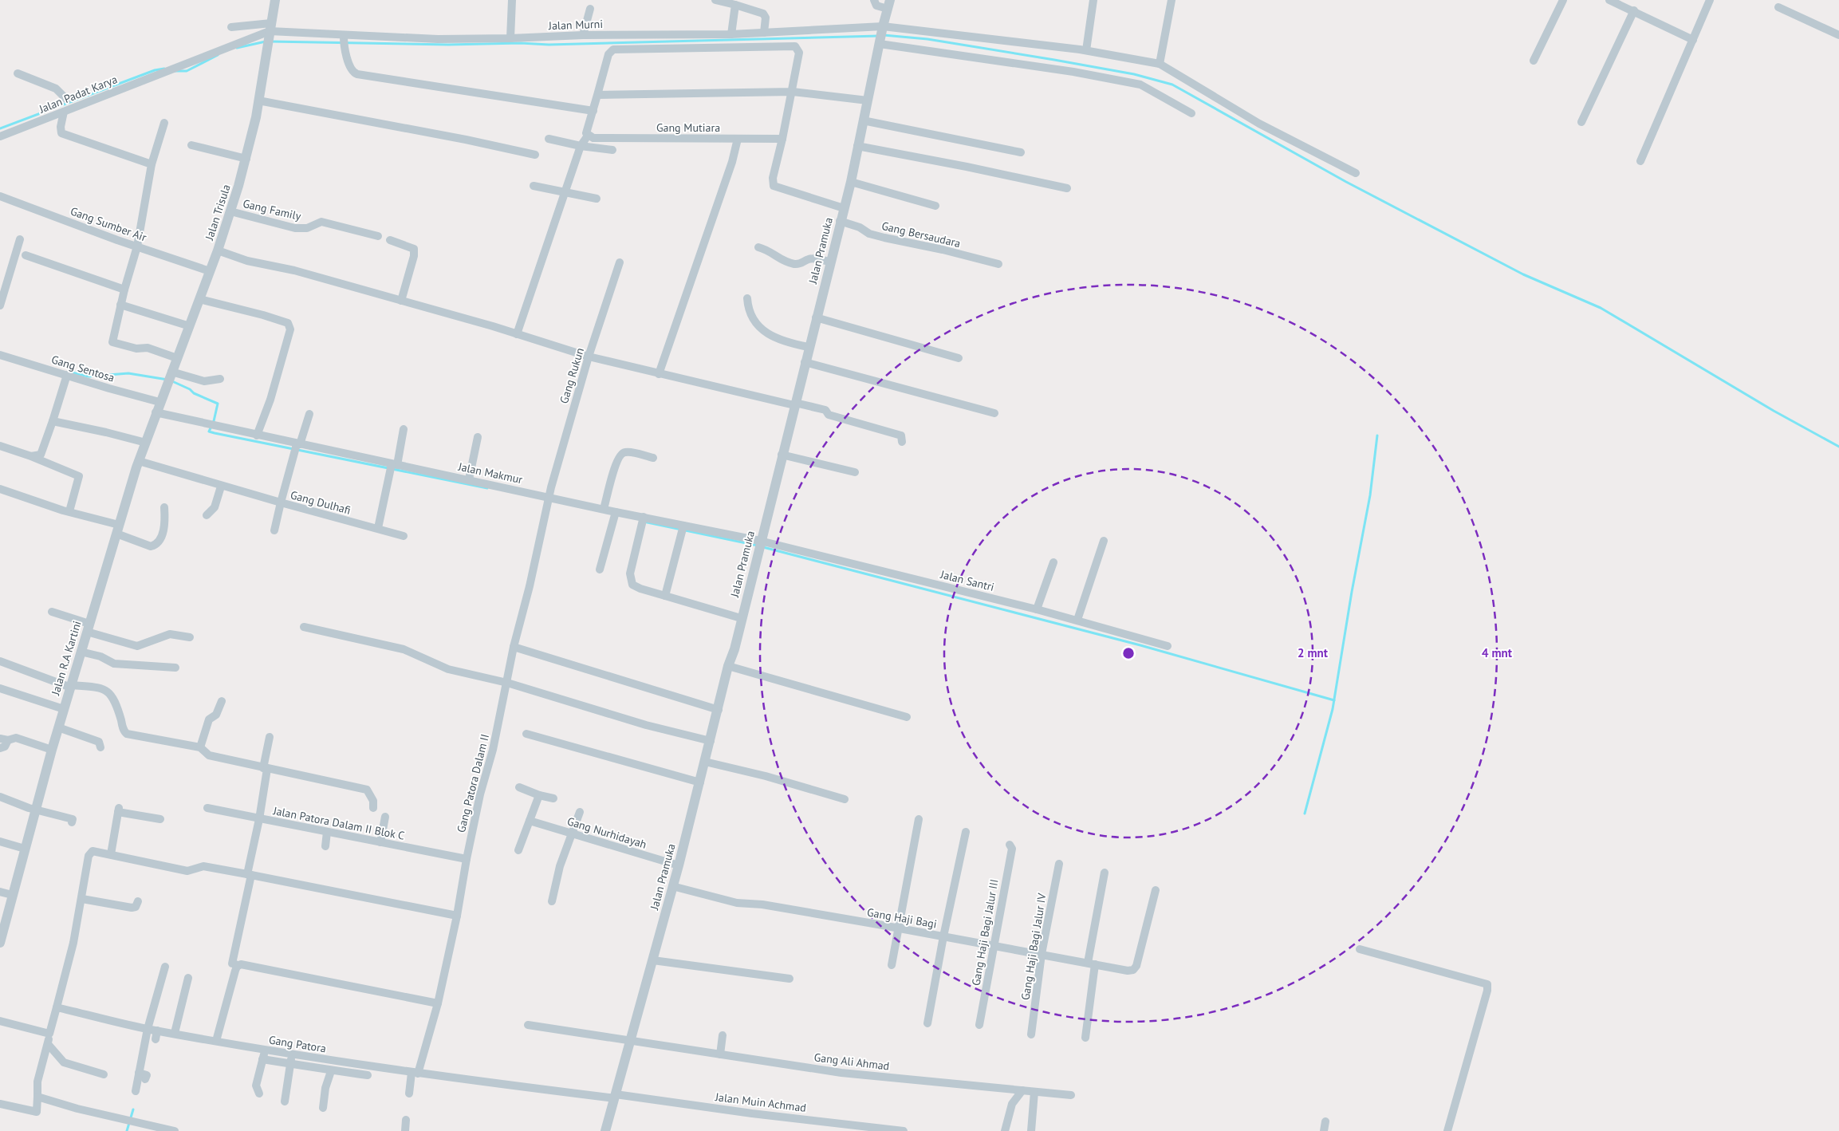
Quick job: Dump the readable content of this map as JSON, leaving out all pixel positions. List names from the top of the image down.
{
  "streets": {
    "street": [
      "Jalan Murni",
      "Jalan Padat Karya",
      "Gang Mutiara",
      "Gang Family",
      "Jalan Trisula",
      "Gang Sumber Air",
      "Gang Bersaudara",
      "Jalan Pramuka",
      "Gang Sentosa",
      "Gang Rukun",
      "Jalan Makmur",
      "Gang Dulhafi",
      "Jalan Santri",
      "Jalan R.A Kartini",
      "Gang Patora Dalam II",
      "Jalan Patora Dalam II Blok C",
      "Gang Nurhidayah",
      "Gang Haji Bagi",
      "Gang Haji Bagi Jalur III",
      "Gang Haji Bagi Jalur IV",
      "Gang Patora",
      "Gang Ali Ahmad",
      "Jalan Muin Achmad"
    ]
  },
  "crossings": [
    ["Jalan Murni", "Jalan Padat Karya"],
    ["Jalan Murni", "Jalan Trisula"],
    ["Jalan Murni", "Jalan Pramuka"],
    ["Jalan Padat Karya", "Jalan Trisula"],
    ["Gang Family", "Jalan Trisula"],
    ["Jalan Trisula", "Gang Sumber Air"],
    ["Jalan Trisula", "Jalan R.A Kartini"],
    ["Gang Bersaudara", "Jalan Pramuka"],
    ["Jalan Pramuka", "Jalan Makmur"],
    ["Jalan Pramuka", "Jalan Santri"],
    ["Jalan Pramuka", "Gang Nurhidayah"],
    ["Jalan Pramuka", "Gang Haji Bagi"],
    ["Jalan Pramuka", "Gang Patora"],
    ["Jalan Pramuka", "Gang Ali Ahmad"],
    ["Jalan Pramuka", "Jalan Muin Achmad"],
    ["Gang Sentosa", "Jalan R.A Kartini"],
    ["Gang Rukun", "Jalan Makmur"],
    ["Gang Rukun", "Gang Patora Dalam II"],
    ["Jalan Makmur", "Gang Dulhafi"],
    ["Jalan Makmur", "Jalan Santri"],
    ["Jalan Makmur", "Jalan R.A Kartini"],
    ["Jalan Makmur", "Gang Patora Dalam II"],
    ["Gang Patora Dalam II", "Jalan Patora Dalam II Blok C"],
    ["Gang Patora Dalam II", "Gang Patora"],
    ["Gang Haji Bagi", "Gang Haji Bagi Jalur III"],
    ["Gang Haji Bagi", "Gang Haji Bagi Jalur IV"],
    ["Gang Patora", "Jalan Muin Achmad"]
  ],
  "rings": ["2 mnt", "4 mnt"]
}
